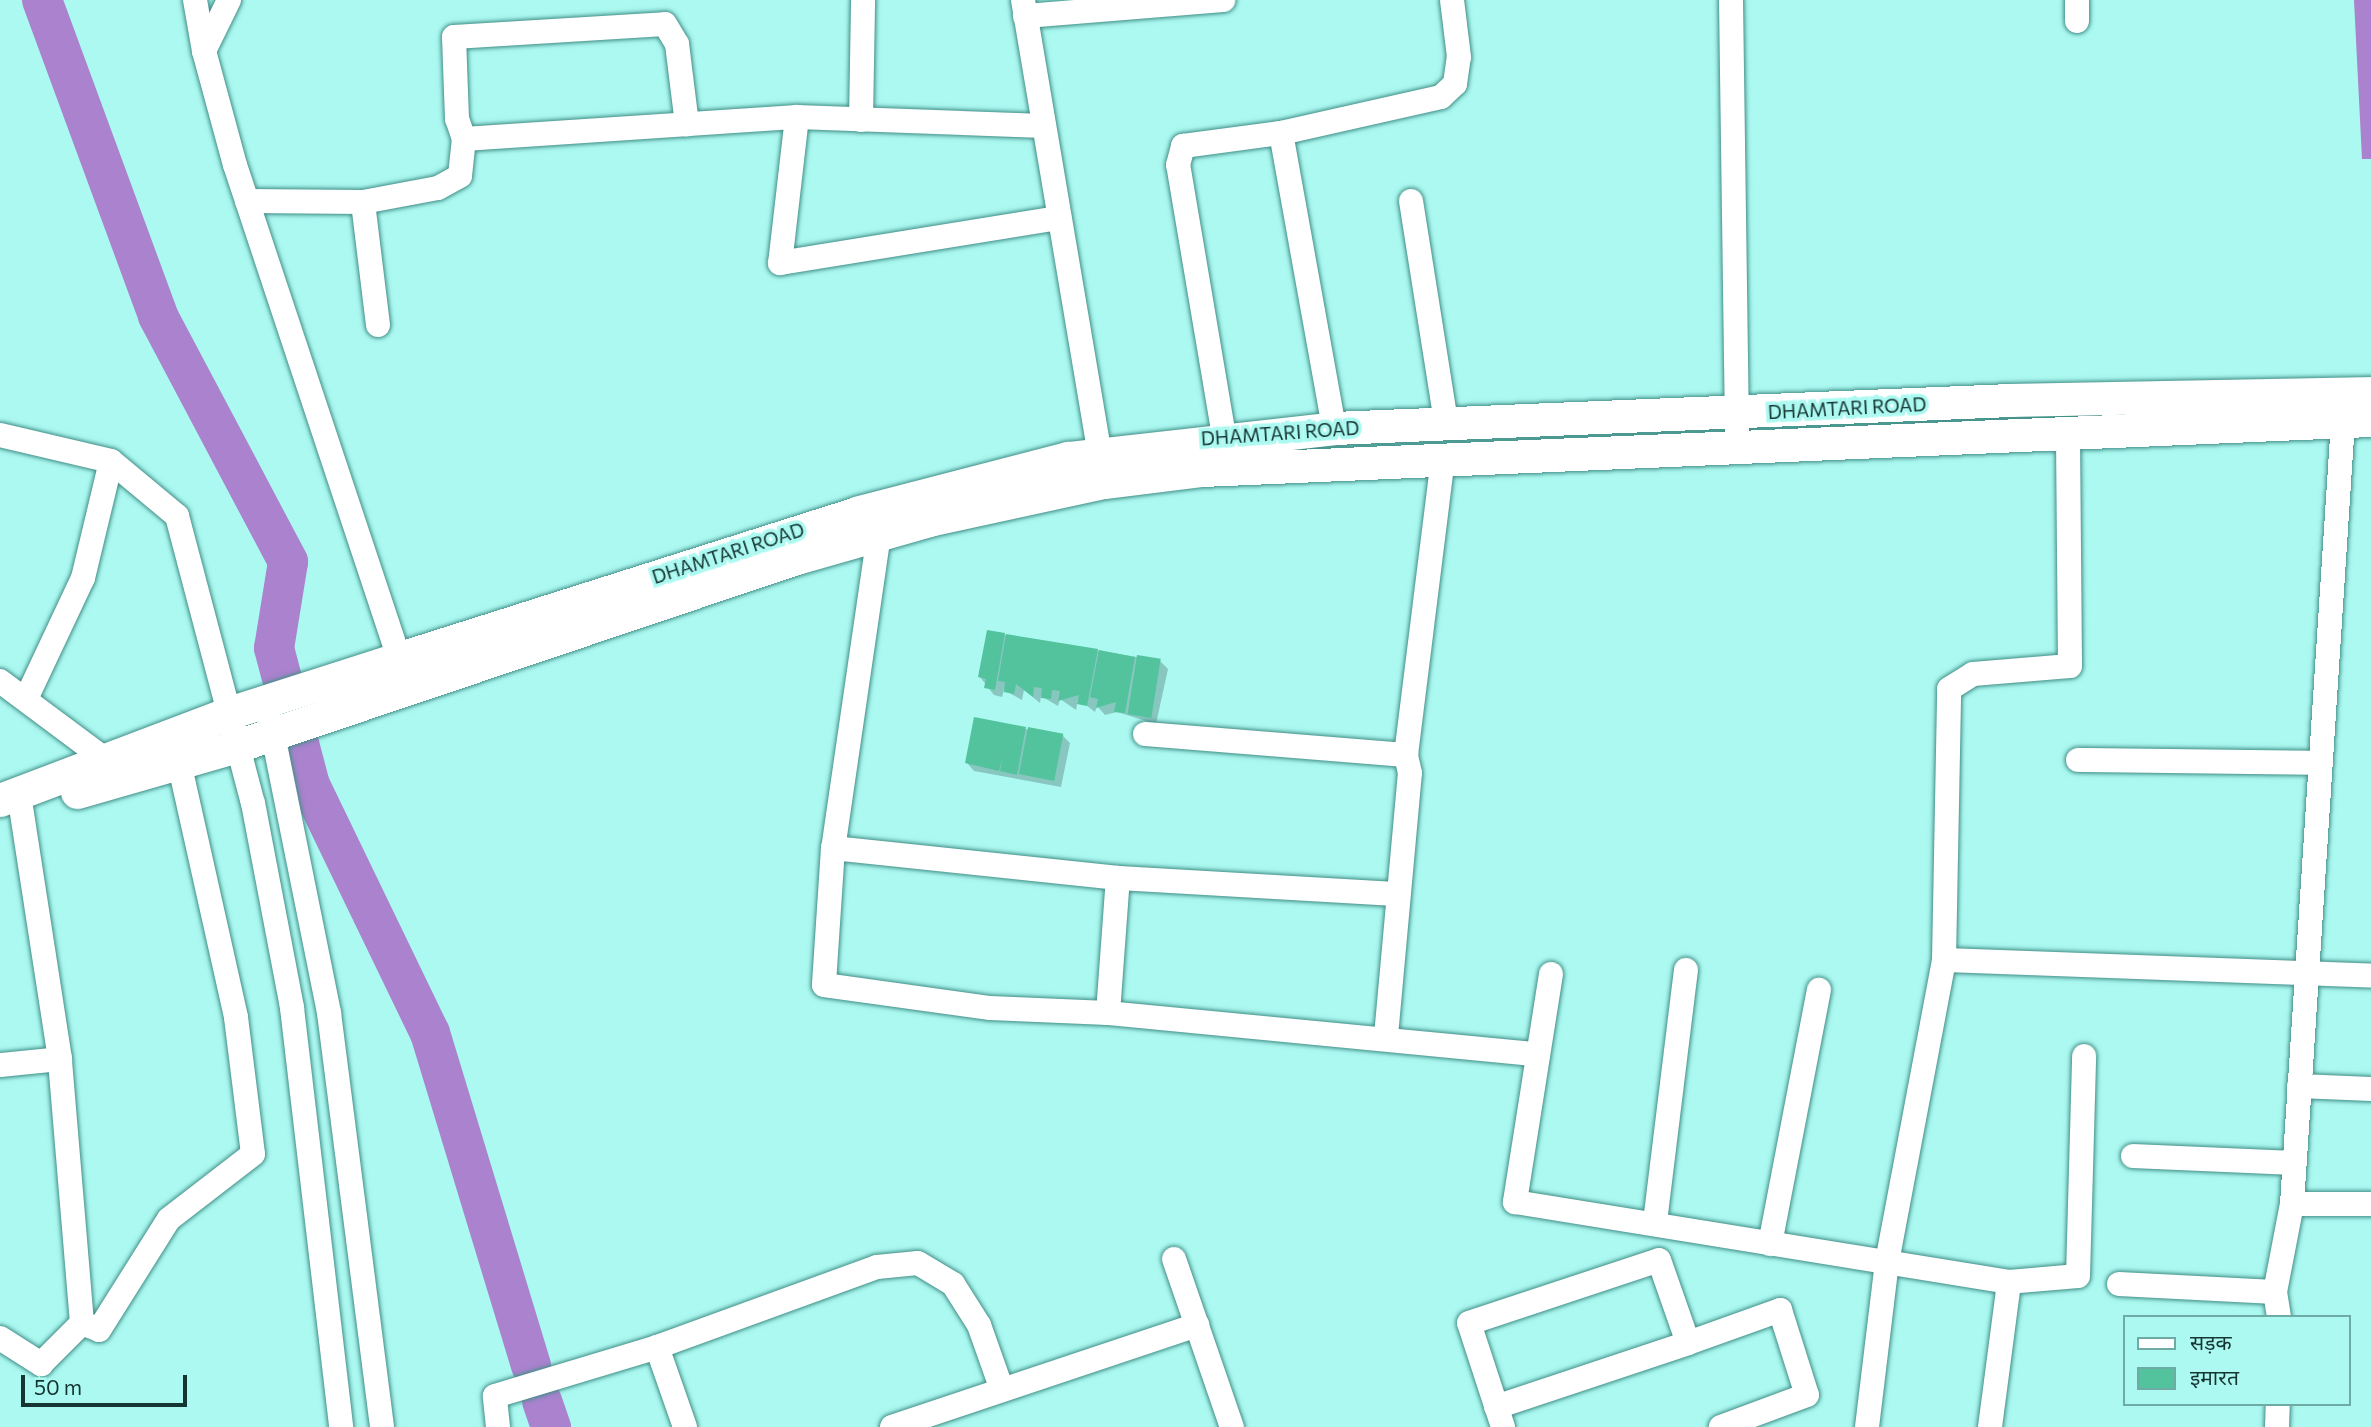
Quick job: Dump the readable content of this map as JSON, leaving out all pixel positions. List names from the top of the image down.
{
  "streets": {
    "main road": ["DHAMTARI ROAD"]
  },
  "legend": ["सड़क", "इमारत"],
  "scale_bar": "50 m"
}
